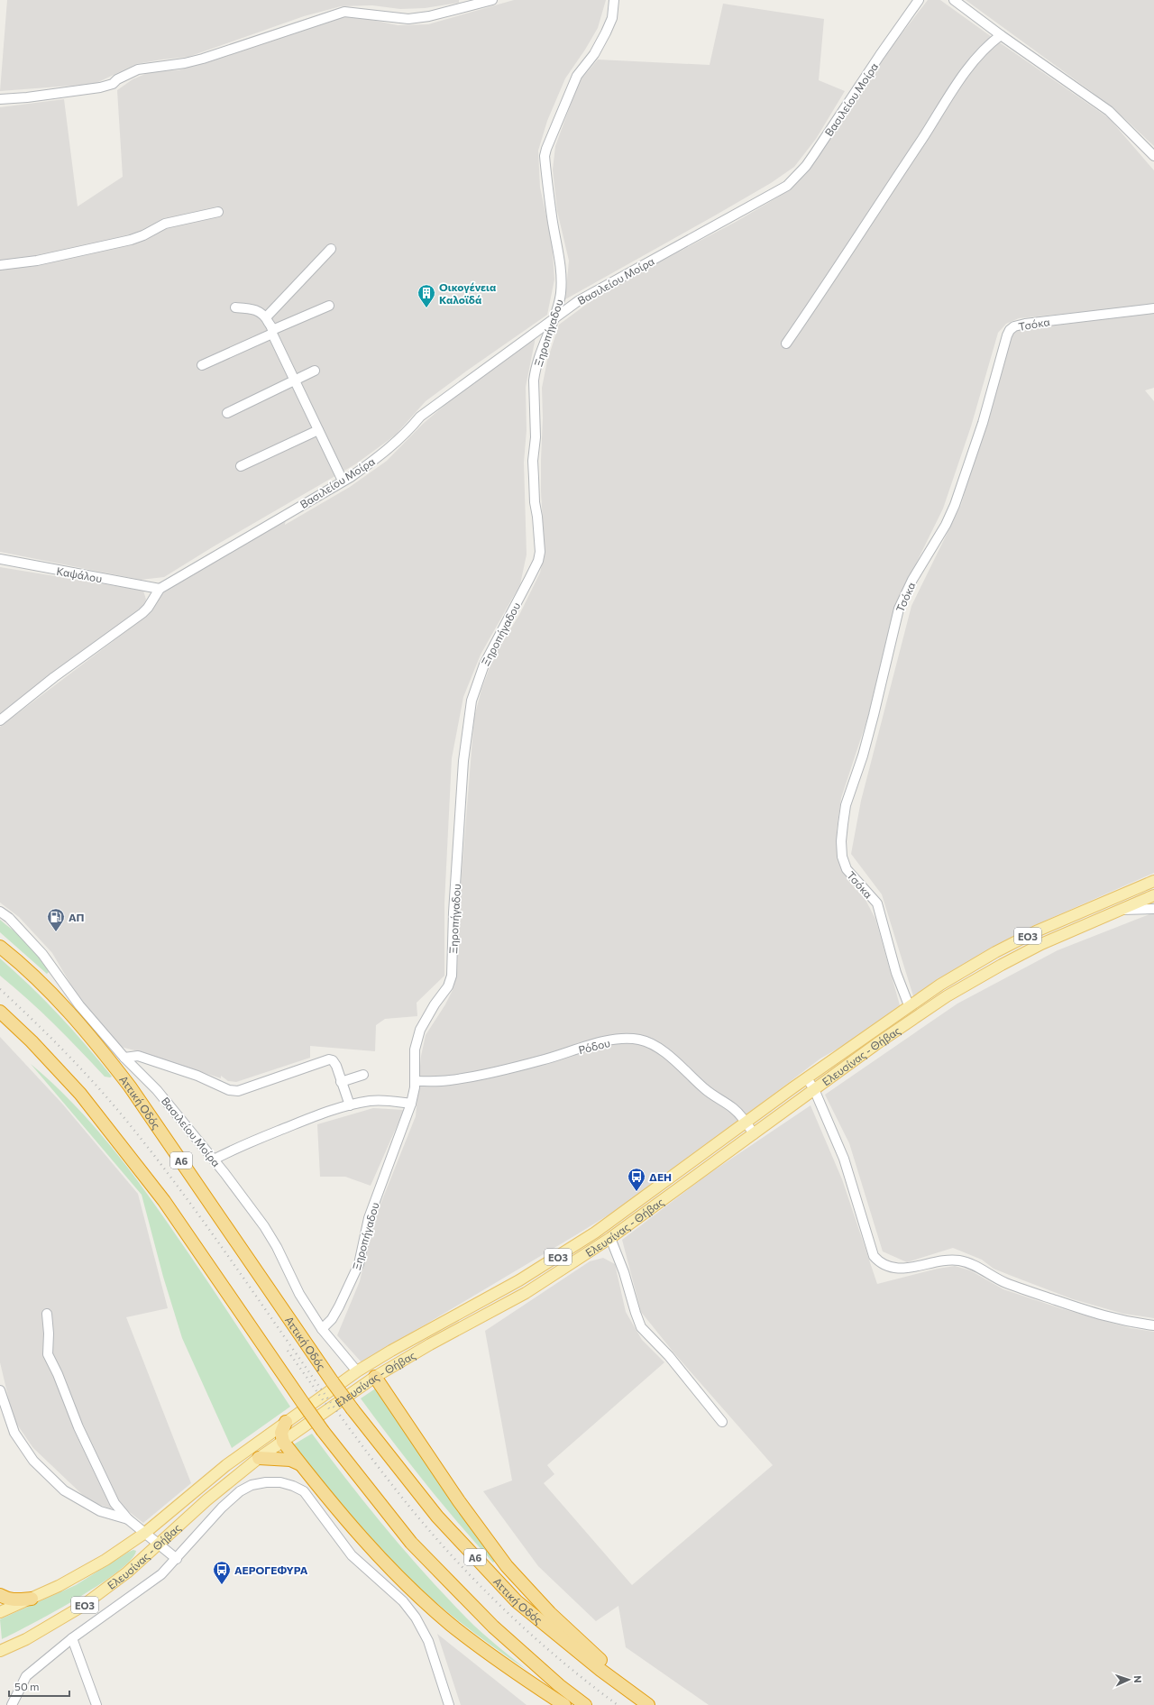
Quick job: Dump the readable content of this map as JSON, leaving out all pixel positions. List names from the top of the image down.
{
  "streets": {
    "highway": ["Αττική Οδός", "Α6"],
    "main road": ["ΕΟ3", "Ελευσίνας - Θήβας"],
    "street": [
      "Βασιλείου Μοίρα",
      "Τσόκα",
      "Ξηροπήγαδου",
      "Καψάλου",
      "Ρόδου"
    ]
  },
  "crossings": [
    ["Βασιλείου Μοίρα", "Ξηροπήγαδου"],
    ["Βασιλείου Μοίρα", "Καψάλου"],
    ["Βασιλείου Μοίρα", "Ελευσίνας - Θήβας"],
    ["Τσόκα", "Ελευσίνας - Θήβας"],
    ["Ξηροπήγαδου", "Ρόδου"],
    ["Ρόδου", "Ελευσίνας - Θήβας"]
  ],
  "places": {
    "building": ["Οικογένεια Καλοϊδά"],
    "fuel station": ["ΑΠ"],
    "bus stop": ["ΔΕΗ", "ΑΕΡΟΓΕΦΥΡΑ"]
  },
  "scale_bar": "50 m",
  "north": "right"
}
